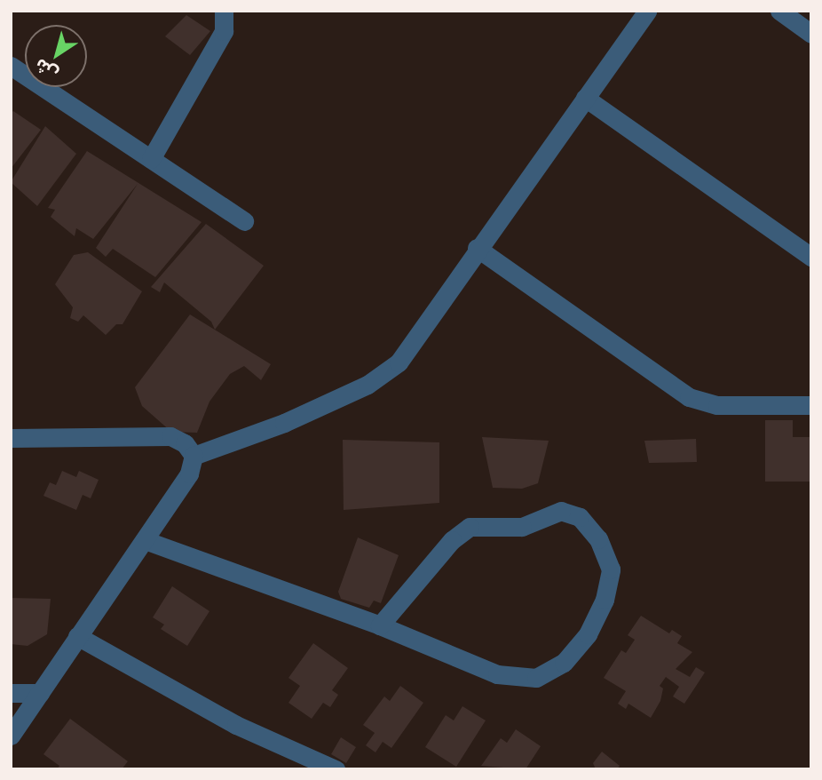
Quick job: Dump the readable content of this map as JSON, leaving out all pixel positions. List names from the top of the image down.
{
  "north": "bottom left"
}
